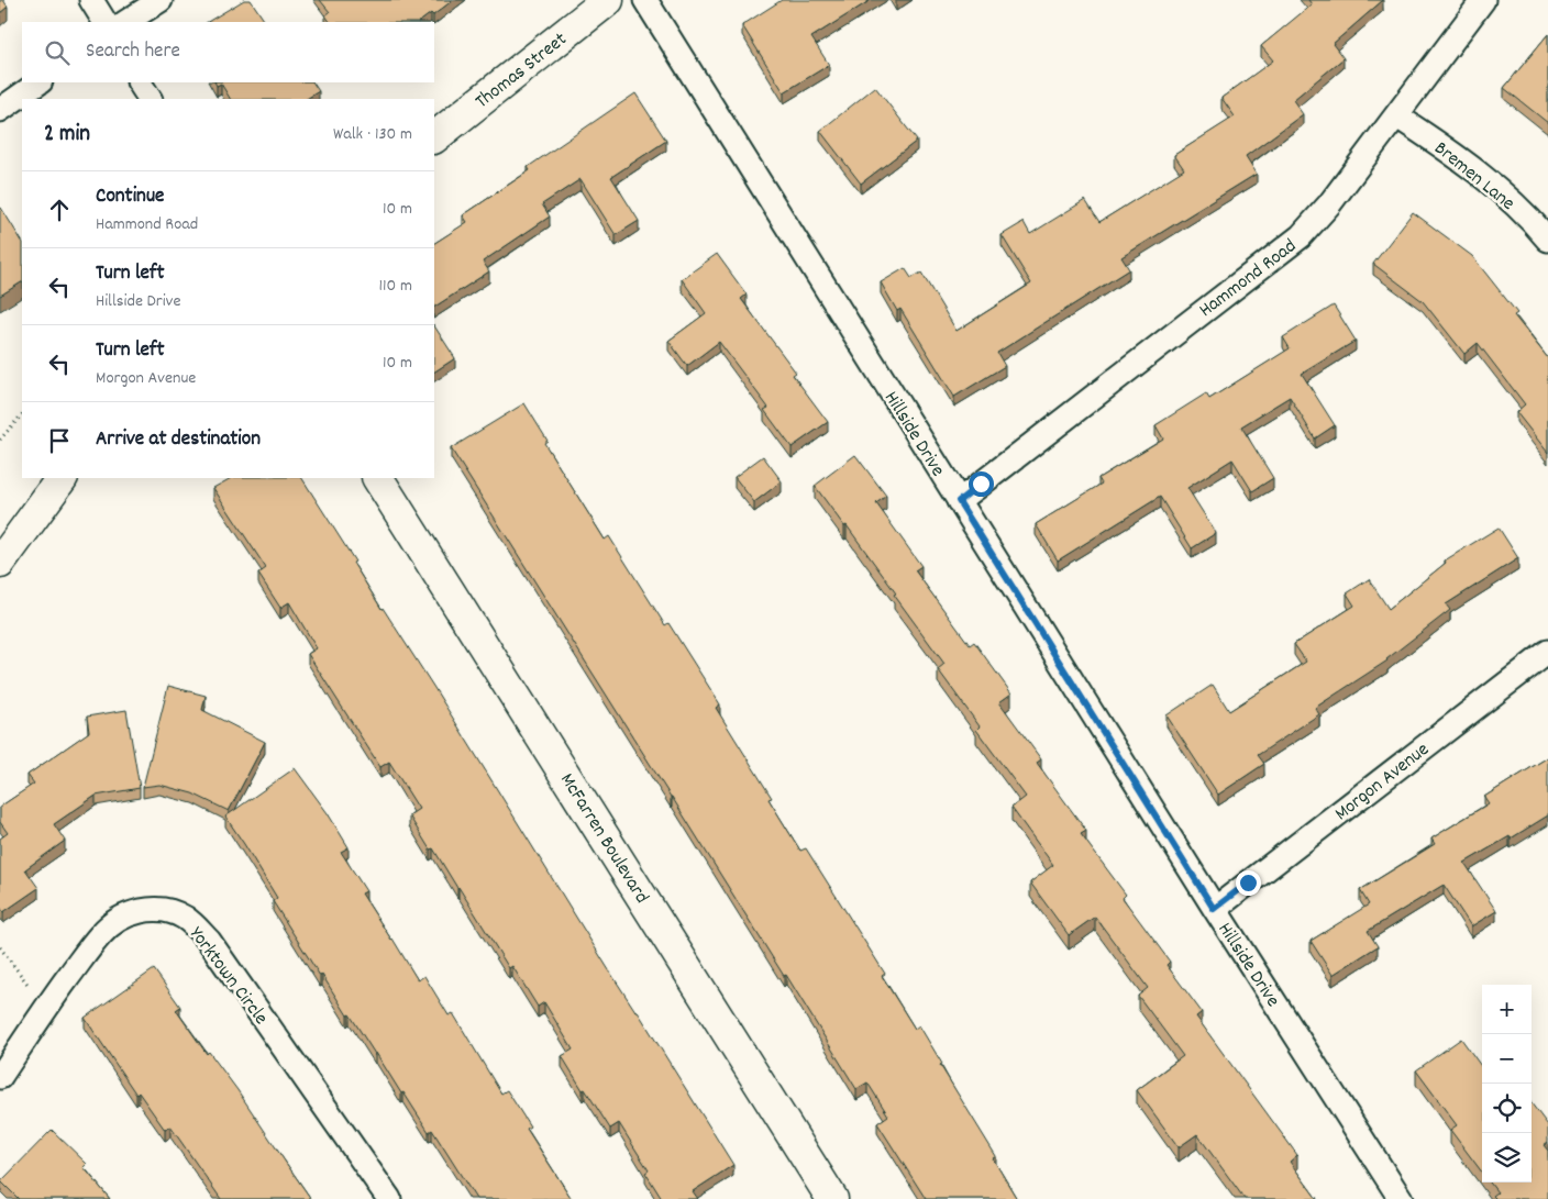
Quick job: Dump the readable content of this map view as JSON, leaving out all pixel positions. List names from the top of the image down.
{
  "streets": {
    "street": [
      "Thomas Street",
      "Bremen Lane",
      "Hammond Road",
      "Hillside Drive",
      "Morgon Avenue",
      "McFarren Boulevard",
      "Yorktown Circle"
    ]
  },
  "crossings": [
    ["Bremen Lane", "Hammond Road"],
    ["Hammond Road", "Hillside Drive"],
    ["Hillside Drive", "Morgon Avenue"]
  ],
  "page": {
    "search": "Search here",
    "heading": ["2 min", "Walk · 130 m"],
    "list": [
      ["Continue", "Hammond Road", "10 m"],
      ["Turn left", "Hillside Drive", "110 m"],
      ["Turn left", "Morgon Avenue", "10 m"],
      "Arrive at destination"
    ],
    "map_buttons": ["+", "−"]
  }
}
